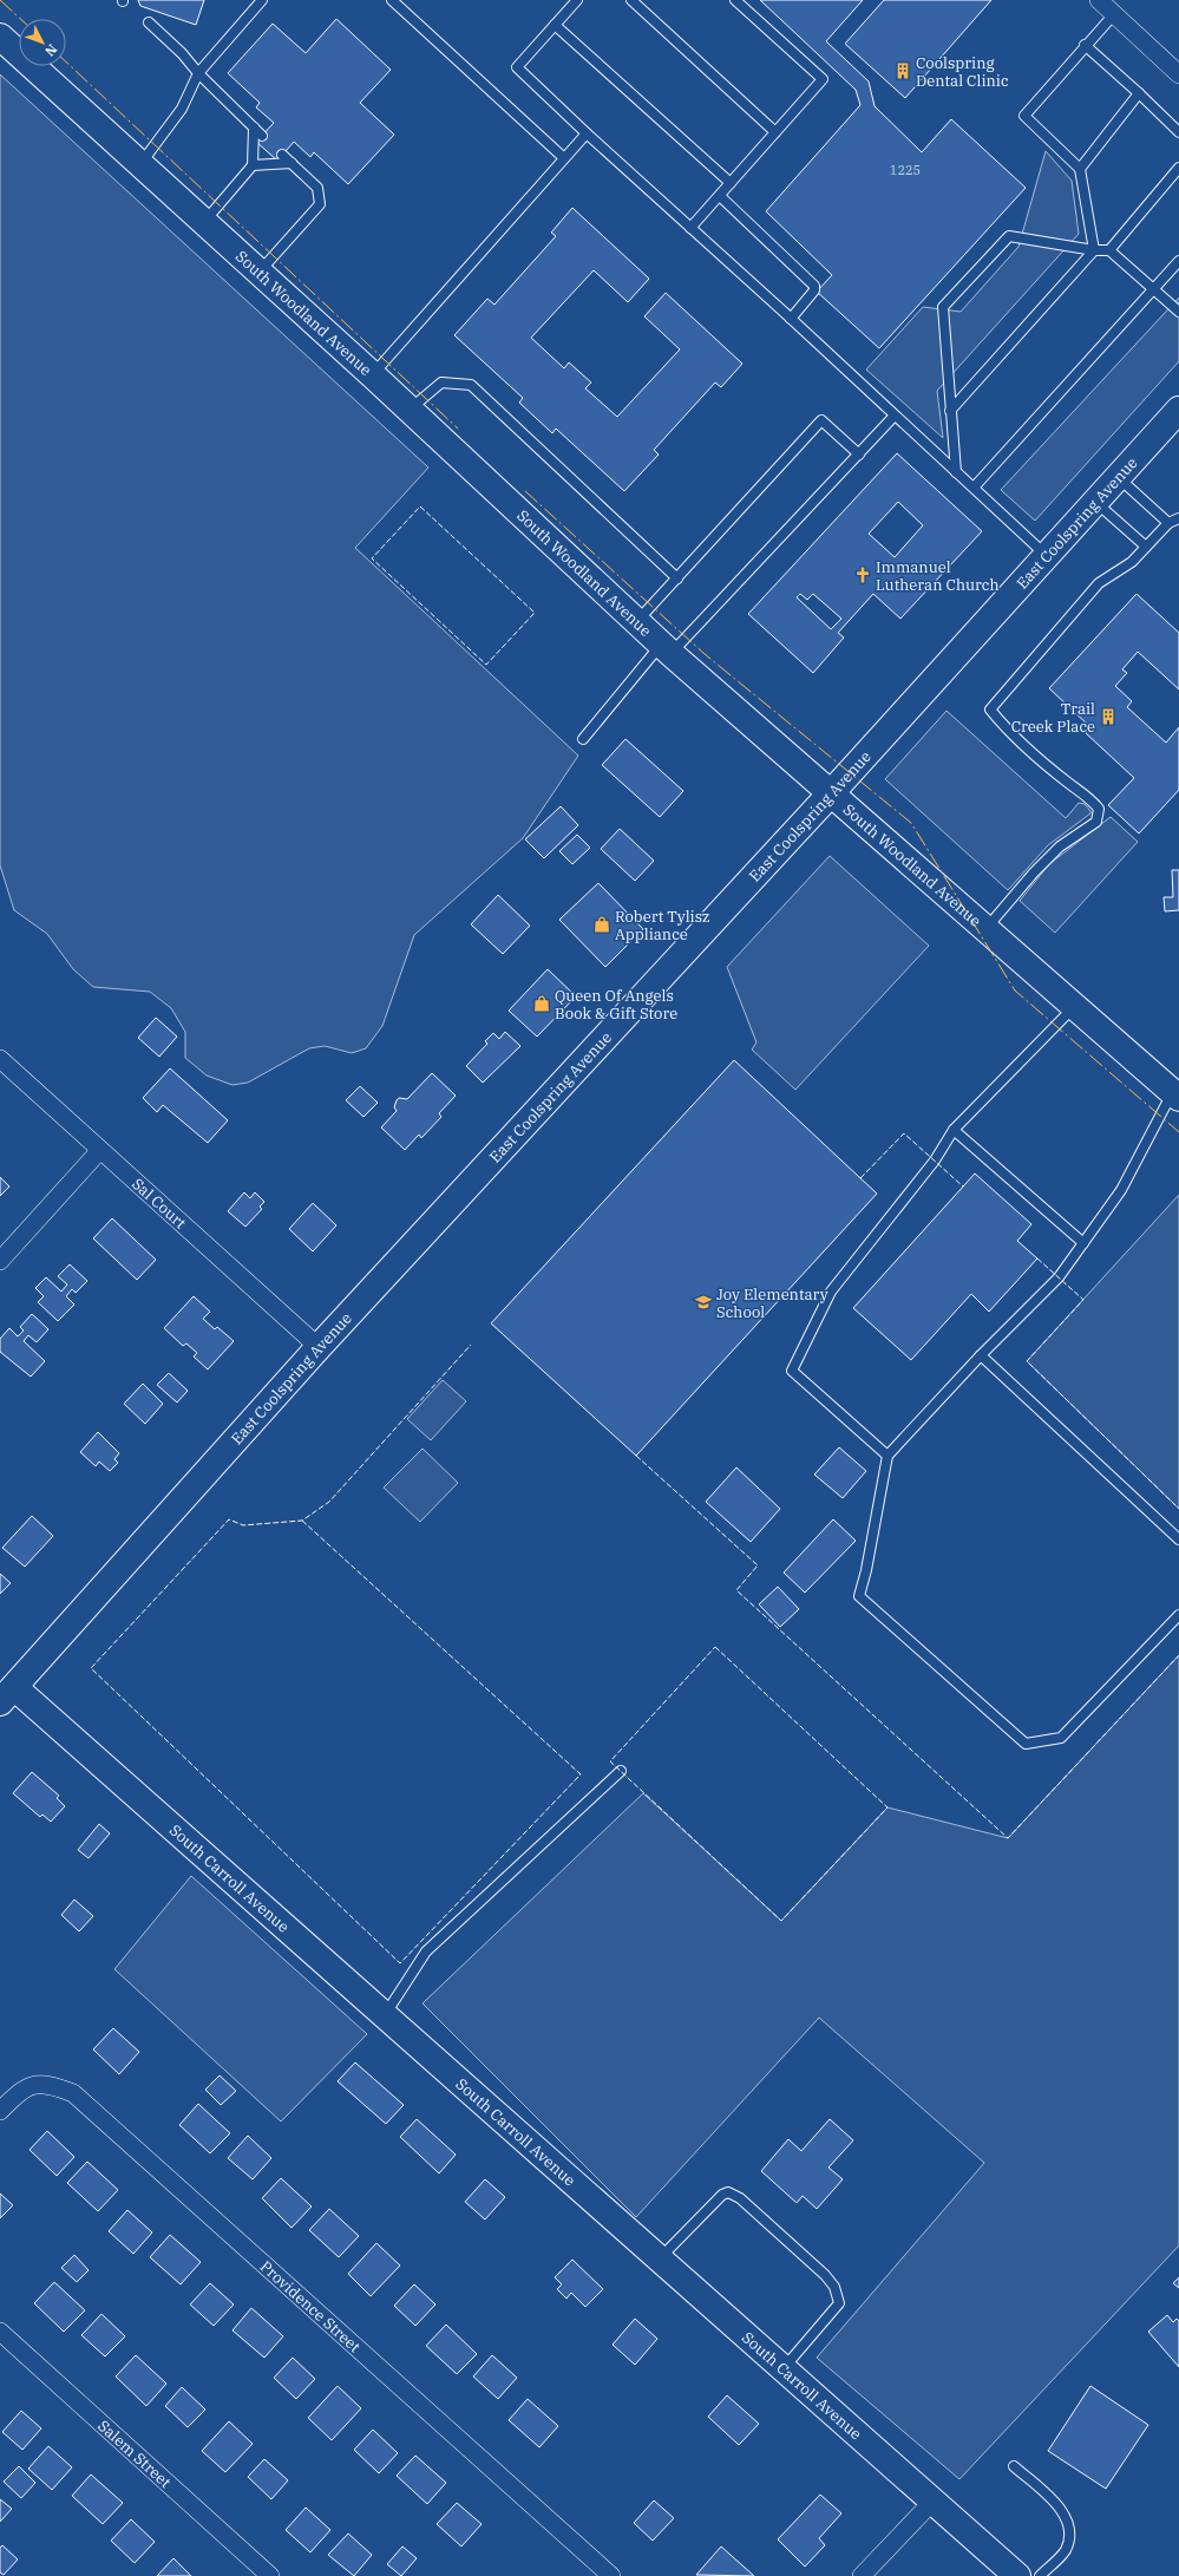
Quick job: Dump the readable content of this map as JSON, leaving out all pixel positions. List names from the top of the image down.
{
  "streets": {
    "street": [
      "South Woodland Avenue",
      "East Coolspring Avenue",
      "Sal Court",
      "South Carroll Avenue",
      "Providence Street",
      "Salem Street"
    ]
  },
  "crossings": [
    ["South Woodland Avenue", "East Coolspring Avenue"],
    ["East Coolspring Avenue", "Sal Court"],
    ["East Coolspring Avenue", "South Carroll Avenue"]
  ],
  "places": {
    "building": ["Coolspring Dental Clinic", "Trail Creek Place"],
    "church": ["Immanuel Lutheran Church"],
    "shop": ["Robert Tylisz Appliance", "Queen Of Angels Book & Gift Store"],
    "school or university": ["Joy Elementary School"]
  },
  "house_numbers": ["1225"],
  "north": "bottom right"
}
